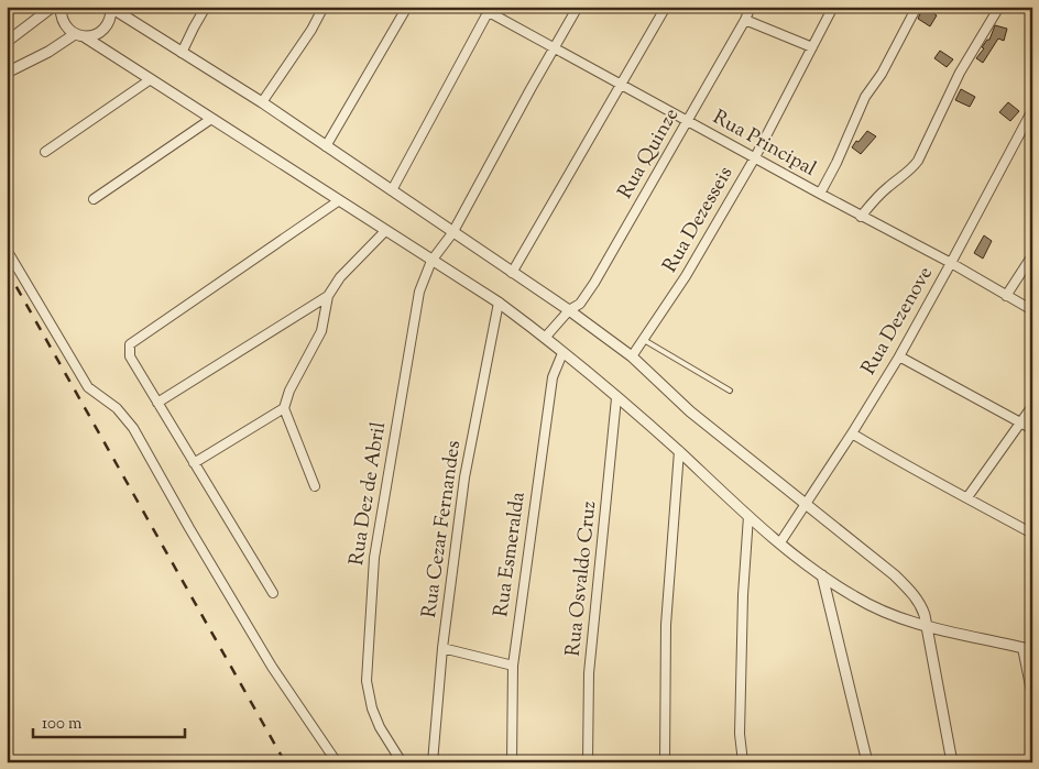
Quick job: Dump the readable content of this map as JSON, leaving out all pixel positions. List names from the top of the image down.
{
  "streets": {
    "street": [
      "Rua Principal",
      "Rua Quinze",
      "Rua Dezesseis",
      "Rua Dezenove",
      "Rua Dez de Abril",
      "Rua Cezar Fernandes",
      "Rua Esmeralda",
      "Rua Osvaldo Cruz"
    ]
  },
  "crossings": [
    ["Rua Principal", "Rua Quinze"],
    ["Rua Principal", "Rua Dezesseis"],
    ["Rua Principal", "Rua Dezenove"],
    ["Rua Principal", "Rua Dez de Abril"]
  ],
  "scale_bar": "100 m"
}
